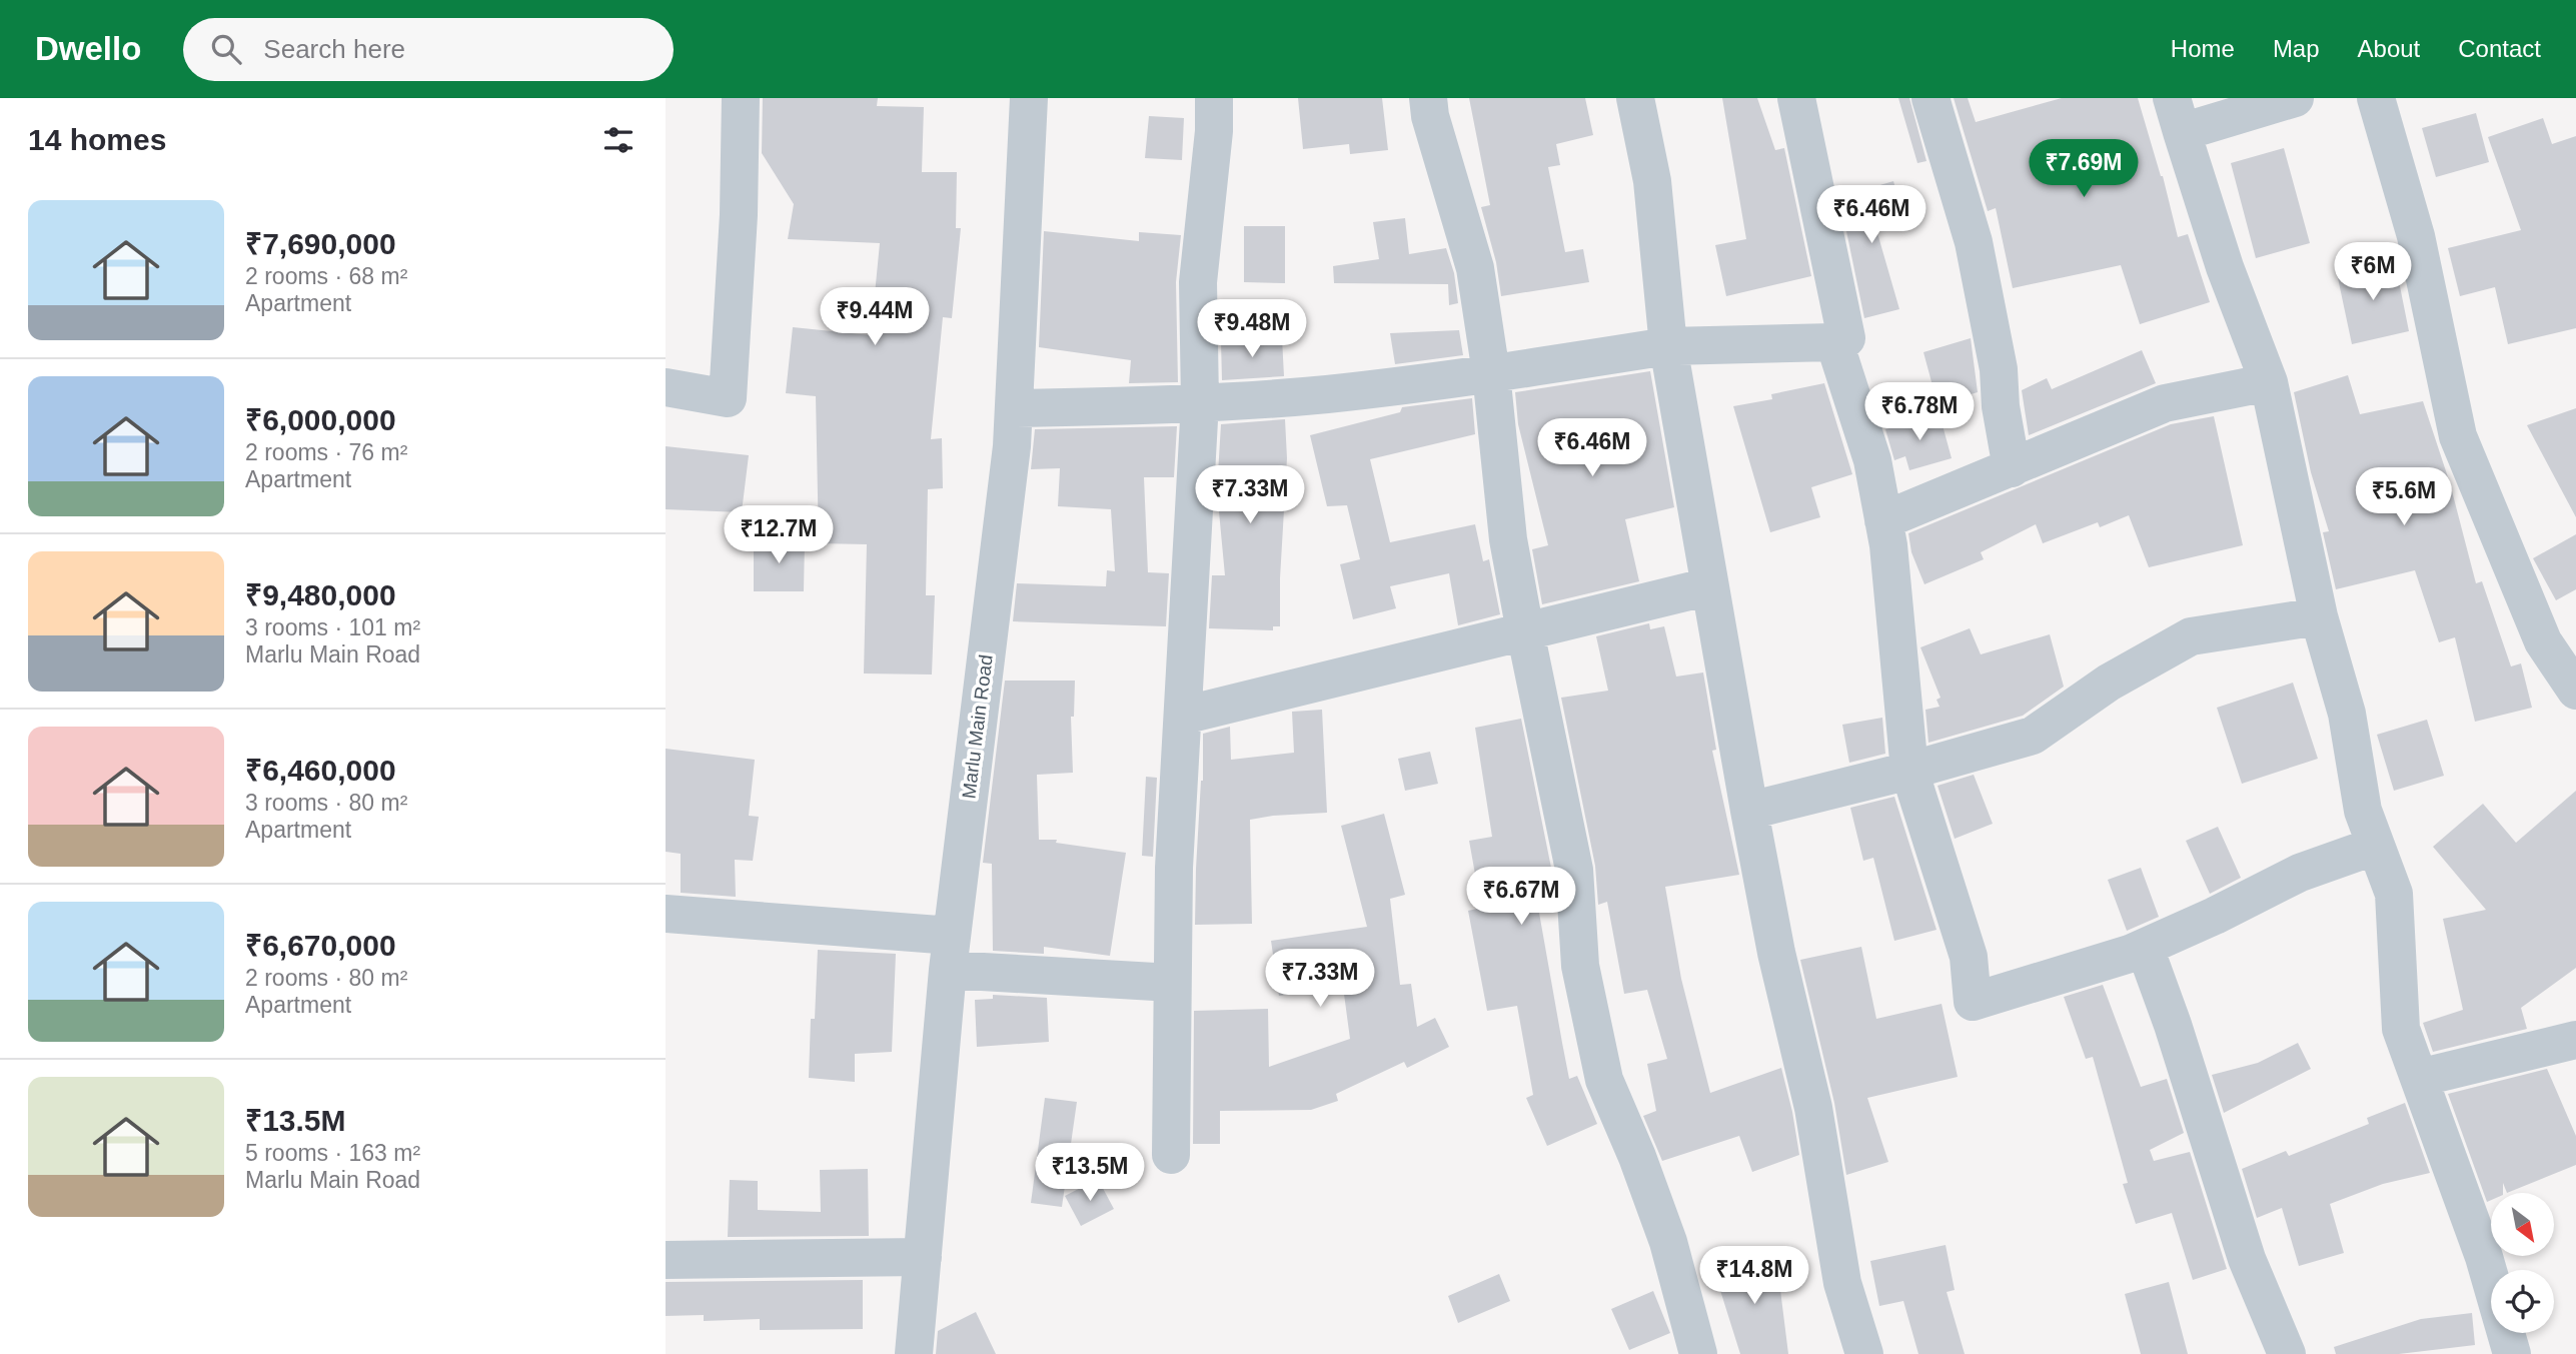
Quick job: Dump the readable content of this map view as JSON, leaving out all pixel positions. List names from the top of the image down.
{
  "streets": {
    "street": ["Marlu Main Road"]
  },
  "north": "bottom right",
  "page": {
    "header": "Dwello",
    "search": "Search here",
    "nav": [
      "Home",
      "Map",
      "About",
      "Contact"
    ],
    "heading": "14 homes",
    "price": [
      "₹7.69M",
      "₹6.46M",
      "₹6M",
      "₹9.44M",
      "₹9.48M",
      "₹6.78M",
      "₹6.46M",
      "₹7.33M",
      "₹5.6M",
      "₹12.7M",
      "₹6.67M",
      "₹7.33M",
      "₹13.5M",
      "₹14.8M"
    ],
    "list": [
      {
        "name": "₹7,690,000",
        "note": "2 rooms · 68 m² · Apartment"
      },
      {
        "name": "₹6,000,000",
        "note": "2 rooms · 76 m² · Apartment"
      },
      {
        "name": "₹9,480,000",
        "note": "3 rooms · 101 m² · Marlu Main Road"
      },
      {
        "name": "₹6,460,000",
        "note": "3 rooms · 80 m² · Apartment"
      },
      {
        "name": "₹6,670,000",
        "note": "2 rooms · 80 m² · Apartment"
      },
      {
        "name": "₹13.5M",
        "note": "5 rooms · 163 m² · Marlu Main Road"
      }
    ]
  }
}
